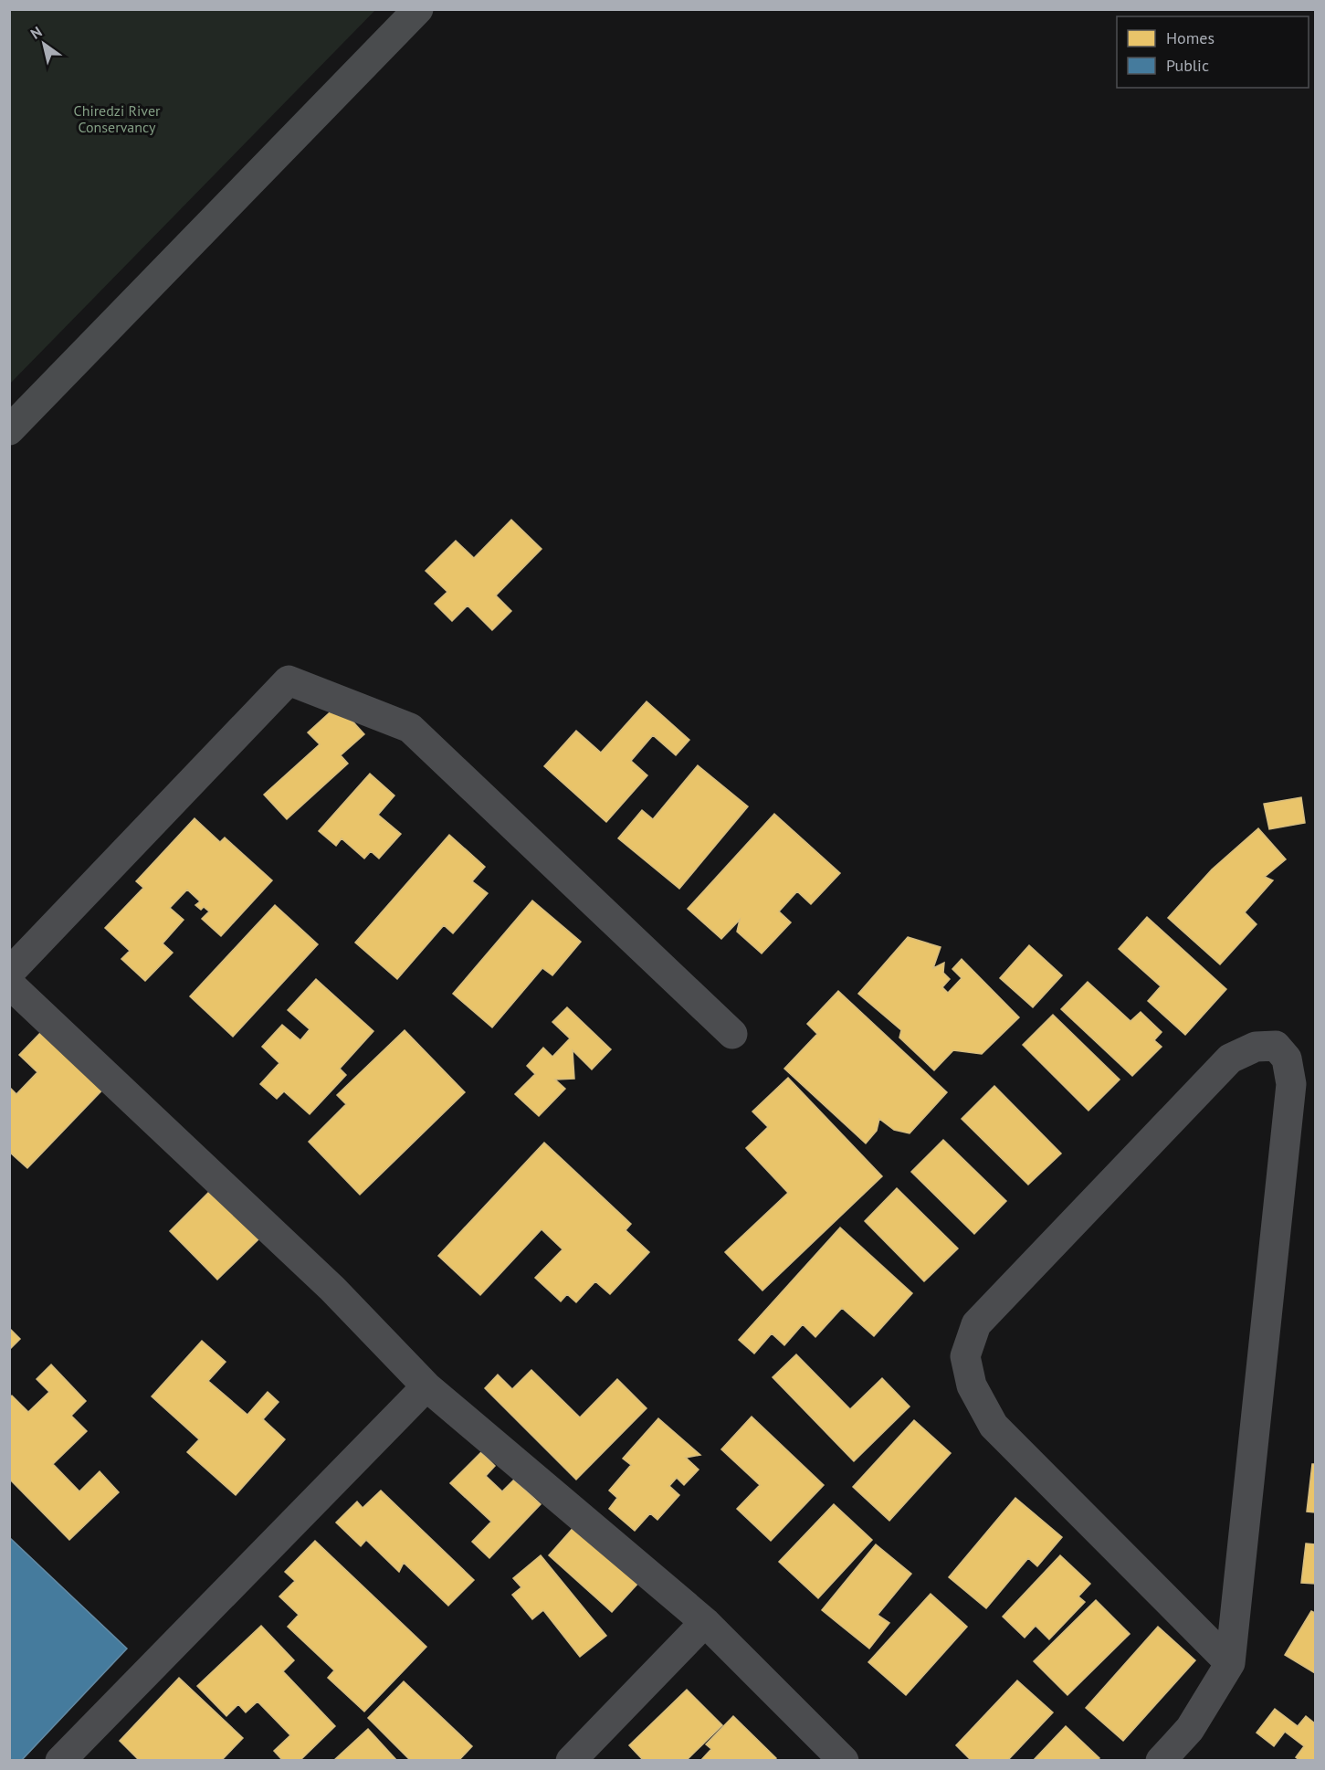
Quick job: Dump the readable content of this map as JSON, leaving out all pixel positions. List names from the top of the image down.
{
  "parks": ["Chiredzi River Conservancy"],
  "legend": ["Homes", "Public"],
  "north": "top left"
}
